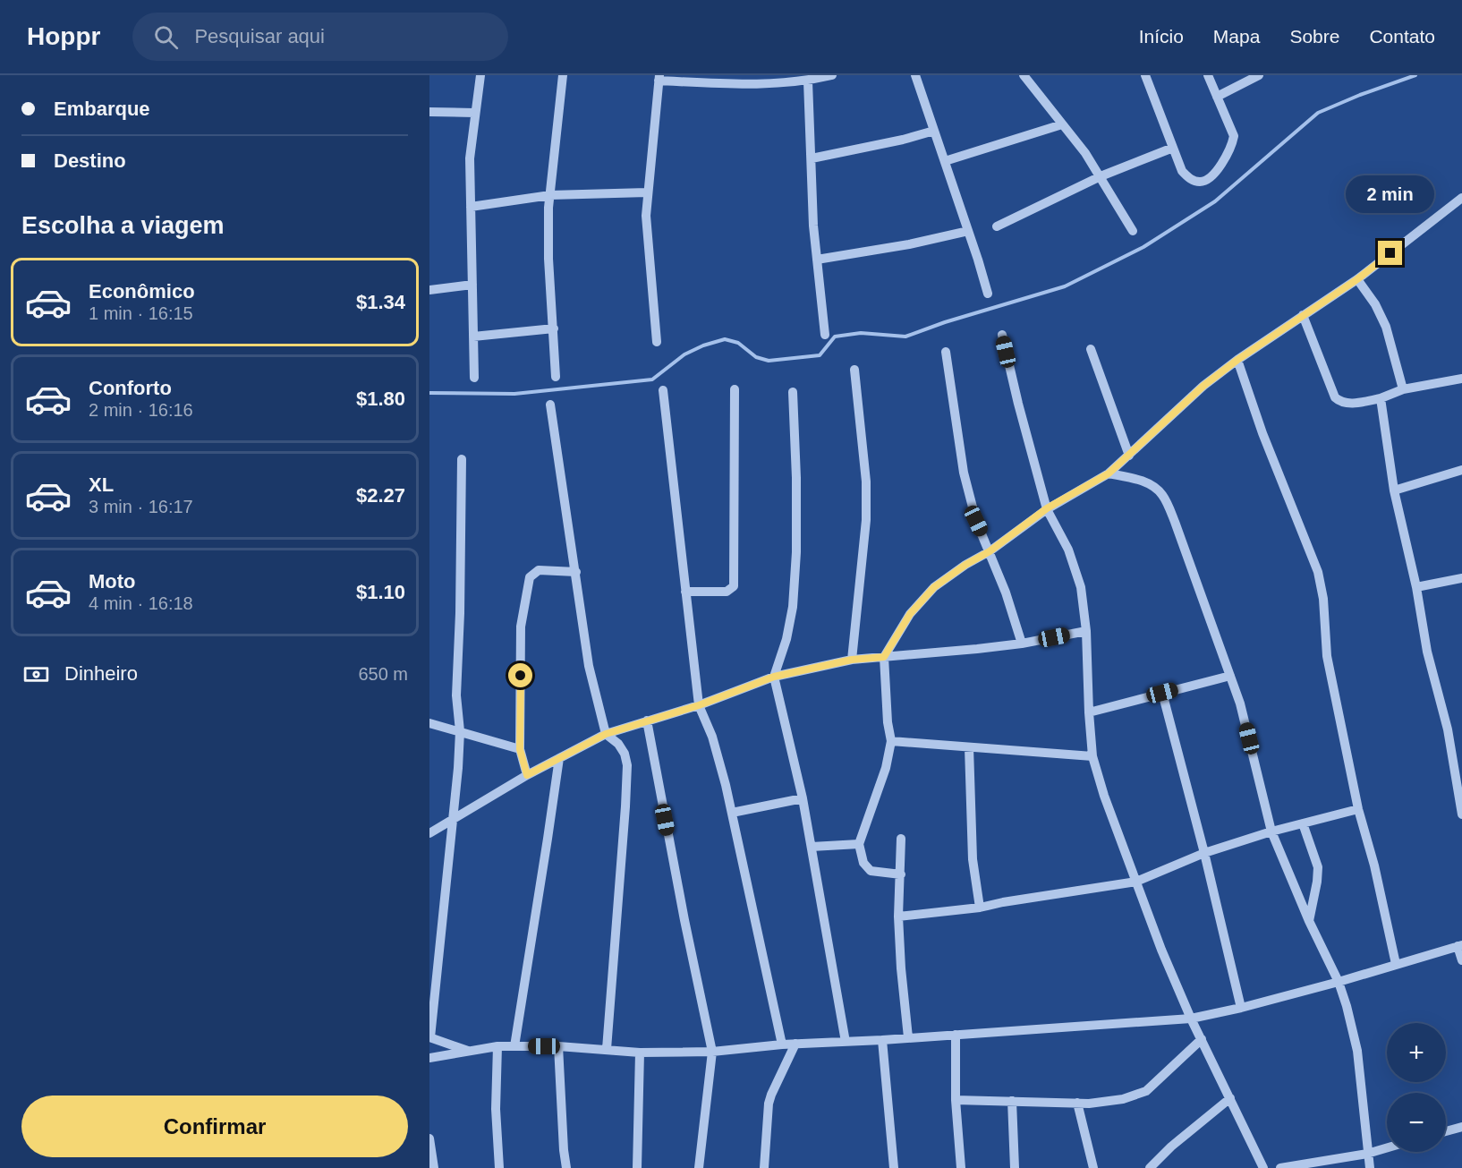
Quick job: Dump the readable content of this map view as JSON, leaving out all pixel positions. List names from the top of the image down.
{
  "page": {
    "header": "Hoppr",
    "search": "Pesquisar aqui",
    "nav": [
      "Início",
      "Mapa",
      "Sobre",
      "Contato"
    ],
    "banner": ["Embarque", "Destino"],
    "bubble": "2 min",
    "heading": "Escolha a viagem",
    "list": [
      {
        "name": "Econômico",
        "note": "1 min · 16:15",
        "value": "$1.34"
      },
      {
        "name": "Conforto",
        "note": "2 min · 16:16",
        "value": "$1.80"
      },
      {
        "name": "XL",
        "note": "3 min · 16:17",
        "value": "$2.27"
      },
      {
        "name": "Moto",
        "note": "4 min · 16:18",
        "value": "$1.10"
      }
    ],
    "pay": ["Dinheiro", "650 m"],
    "map_buttons": ["+", "−"],
    "buttons": "Confirmar"
  }
}
